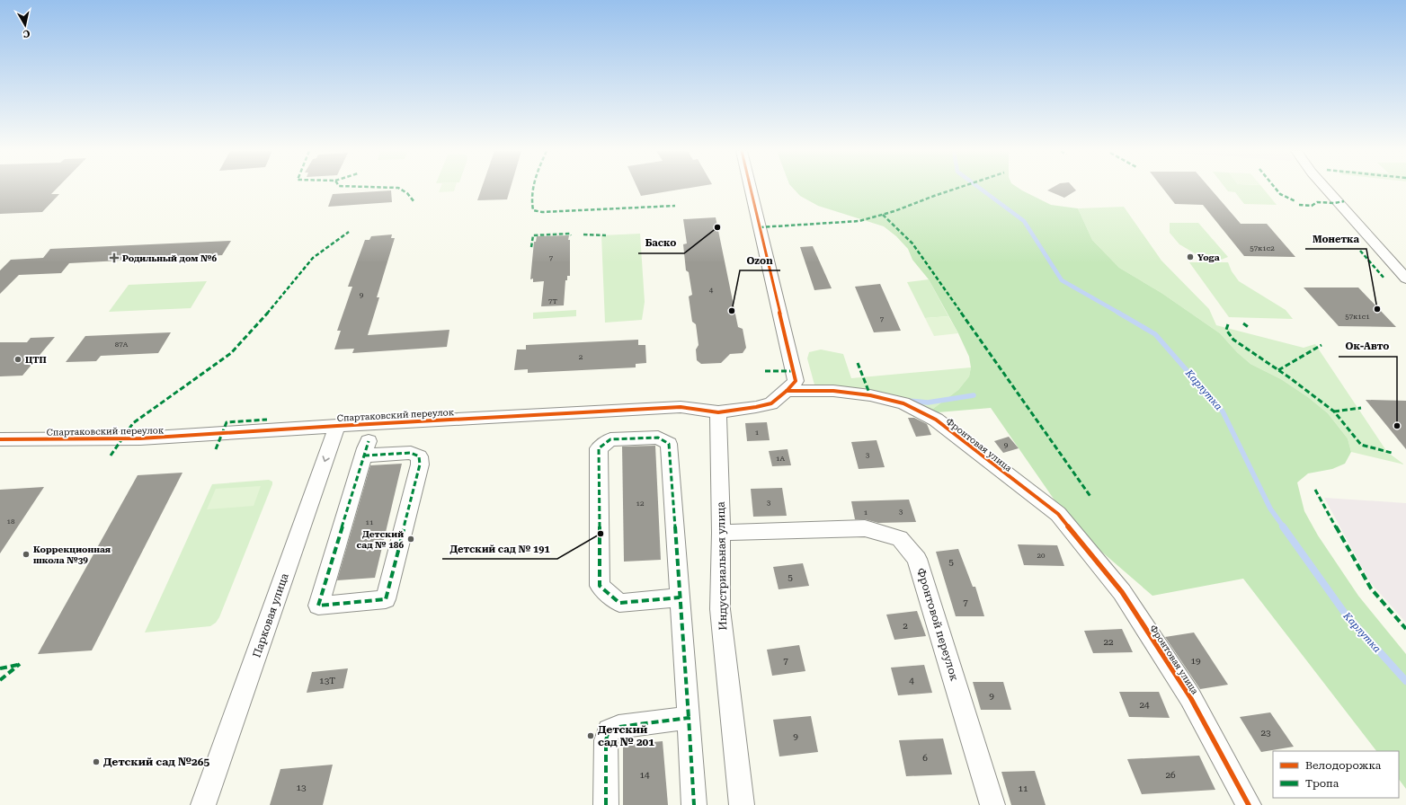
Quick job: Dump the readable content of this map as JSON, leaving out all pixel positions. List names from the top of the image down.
{
  "streets": {
    "street": [
      "Спартаковский переулок",
      "Фронтовая улица",
      "Индустриальная улица",
      "Парковая улица",
      "Фронтовой переулок"
    ]
  },
  "crossings": [
    ["Спартаковский переулок", "Фронтовая улица"],
    ["Спартаковский переулок", "Индустриальная улица"],
    ["Спартаковский переулок", "Парковая улица"],
    ["Индустриальная улица", "Фронтовой переулок"]
  ],
  "one_way": ["Парковая улица"],
  "water": ["Карлутка"],
  "places": {
    "other": [
      "Баско",
      "Yoga",
      "Монетка",
      "Ozon",
      "ЦТП",
      "Ок-Авто",
      "Детский сад № 191",
      "Детский сад № 186",
      "Коррекционная школа №39",
      "Детский сад № 201",
      "Детский сад №265"
    ],
    "health": ["Родильный дом №6"]
  },
  "house_numbers": [
    "57к1с2",
    "7",
    "4",
    "9",
    "7Т",
    "57к1с1",
    "7",
    "87А",
    "2",
    "1",
    "9",
    "3",
    "1А",
    "3",
    "12",
    "3",
    "1",
    "18",
    "11",
    "20",
    "5",
    "5",
    "7",
    "2",
    "22",
    "7",
    "19",
    "13Т",
    "4",
    "9",
    "24",
    "23",
    "9",
    "6",
    "14",
    "26",
    "13",
    "11"
  ],
  "legend": ["Велодорожка", "Тропа"],
  "north": "bottom"
}
